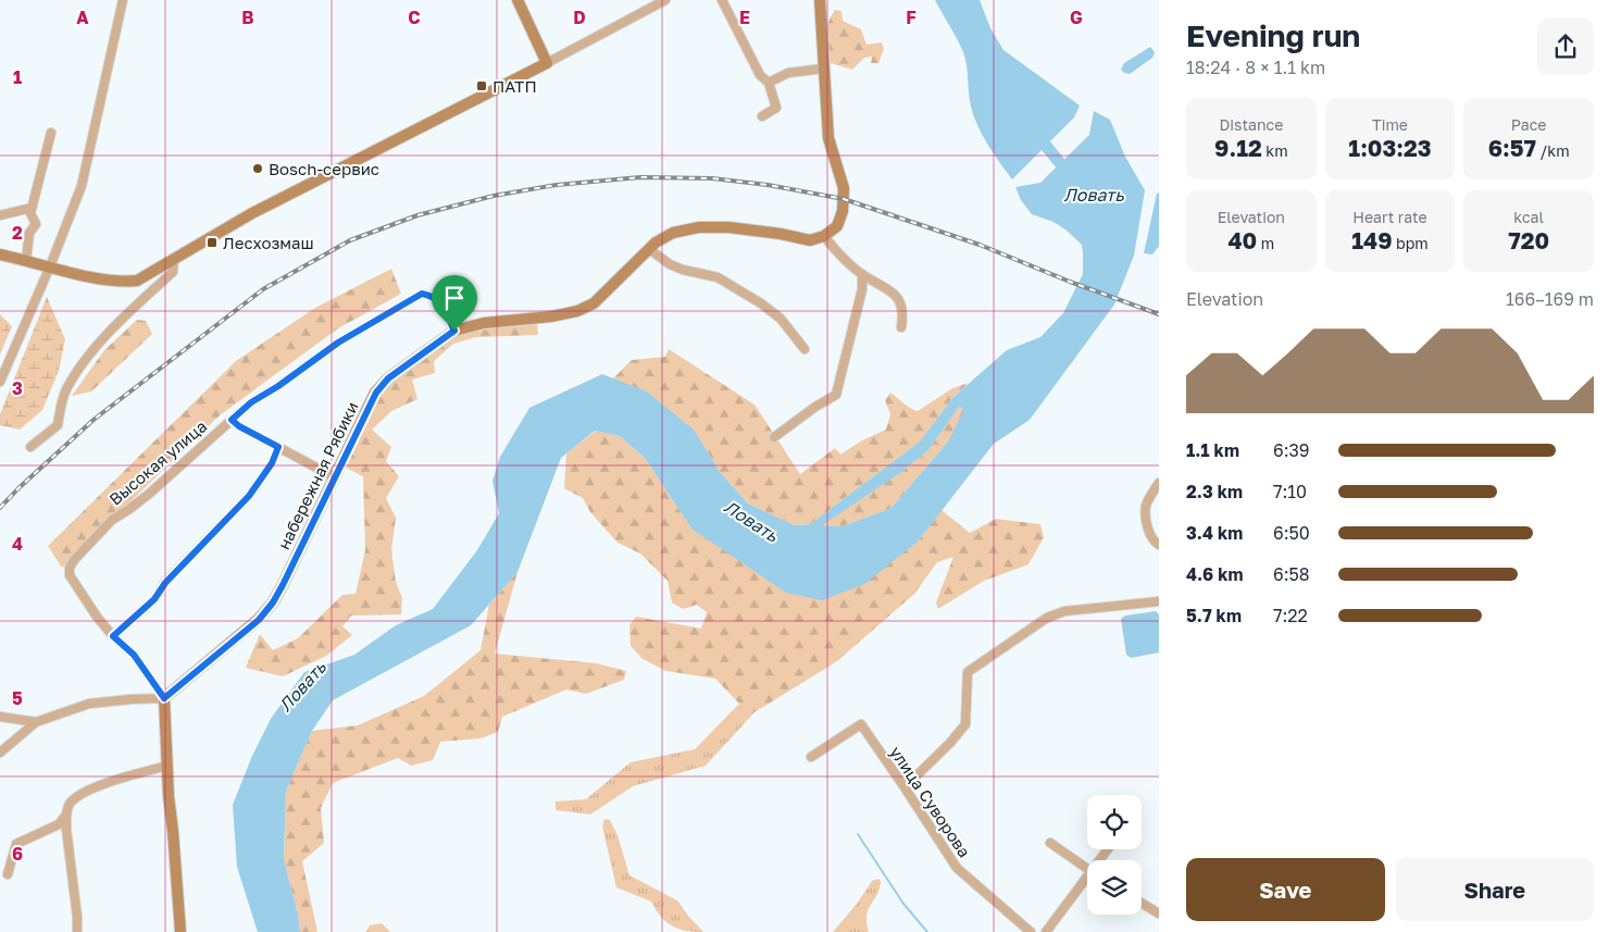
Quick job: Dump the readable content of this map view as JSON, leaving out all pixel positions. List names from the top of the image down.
{
  "streets": {
    "street": ["Высокая улица", "набережная Рябики", "улица Суворова"]
  },
  "crossings": [
    ["Высокая улица", "набережная Рябики"]
  ],
  "water": ["Ловать"],
  "places": {
    "transit": ["ПАТП", "Лесхозмаш"],
    "other": ["Bosch-сервис"]
  },
  "page": {
    "heading": ["Evening run", "18:24 · 8 × 1.1 km"],
    "stats": [
      ["Distance", "9.12 km"],
      ["Time", "1:03:23"],
      ["Pace", "6:57 /km"],
      ["Elevation", "40 m"],
      ["Heart rate", "149 bpm"],
      ["kcal", "720"]
    ],
    "chart": ["Elevation", "166–169 m"],
    "list": [
      {
        "name": "1.1 km",
        "note": "6:39"
      },
      {
        "name": "2.3 km",
        "note": "7:10"
      },
      {
        "name": "3.4 km",
        "note": "6:50"
      },
      {
        "name": "4.6 km",
        "note": "6:58"
      },
      {
        "name": "5.7 km",
        "note": "7:22"
      }
    ],
    "buttons": ["Save", "Share"]
  },
  "grid": {
    "columns": [
      "A",
      "B",
      "C",
      "D",
      "E",
      "F",
      "G"
    ],
    "rows": [
      "1",
      "2",
      "3",
      "4",
      "5",
      "6"
    ]
  }
}
